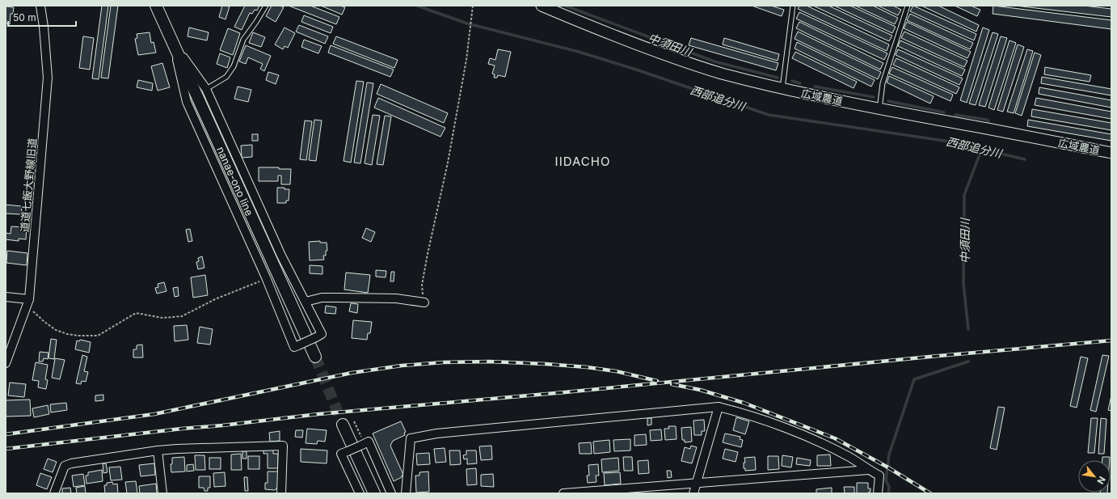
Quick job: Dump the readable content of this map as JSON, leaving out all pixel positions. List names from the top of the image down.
{
  "streets": {
    "main road": ["nanae-ono line"],
    "street": ["広域農道", "道道七飯大野線旧道"]
  },
  "districts": ["IIDACHO"],
  "water": ["中須田川", "西部追分川"],
  "scale_bar": "50 m",
  "north": "bottom right"
}
